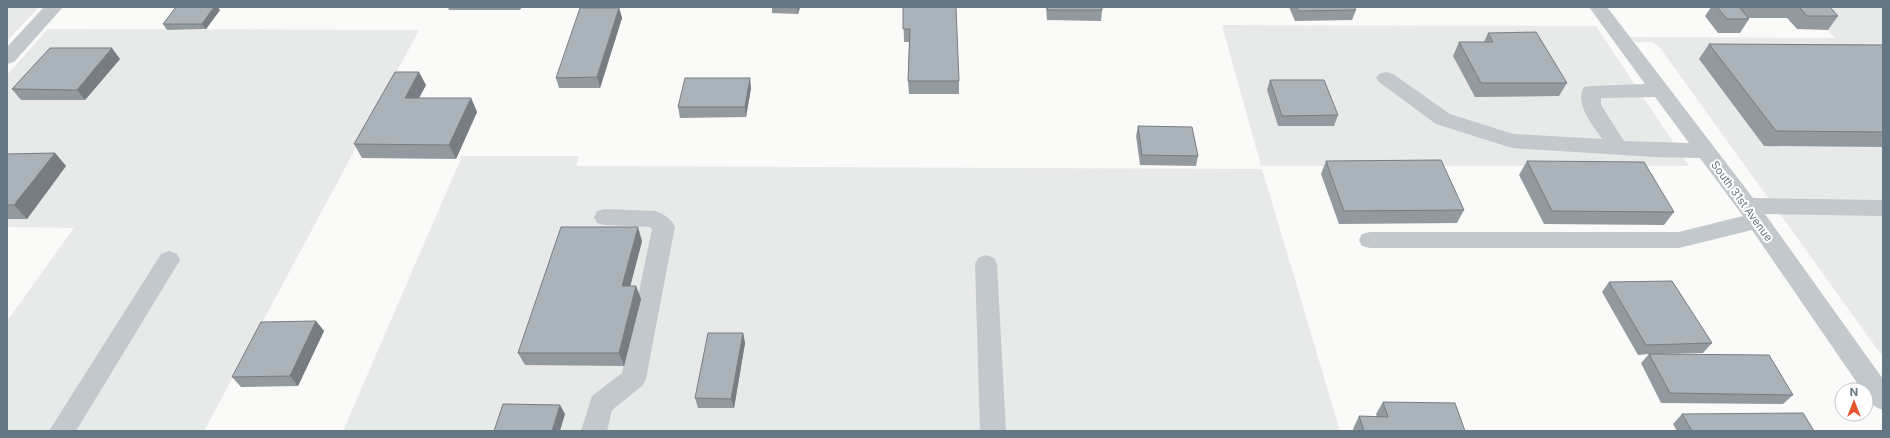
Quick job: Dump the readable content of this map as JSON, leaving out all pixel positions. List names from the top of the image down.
{
  "streets": {
    "street": ["South 31st Avenue"]
  },
  "north": "top"
}
